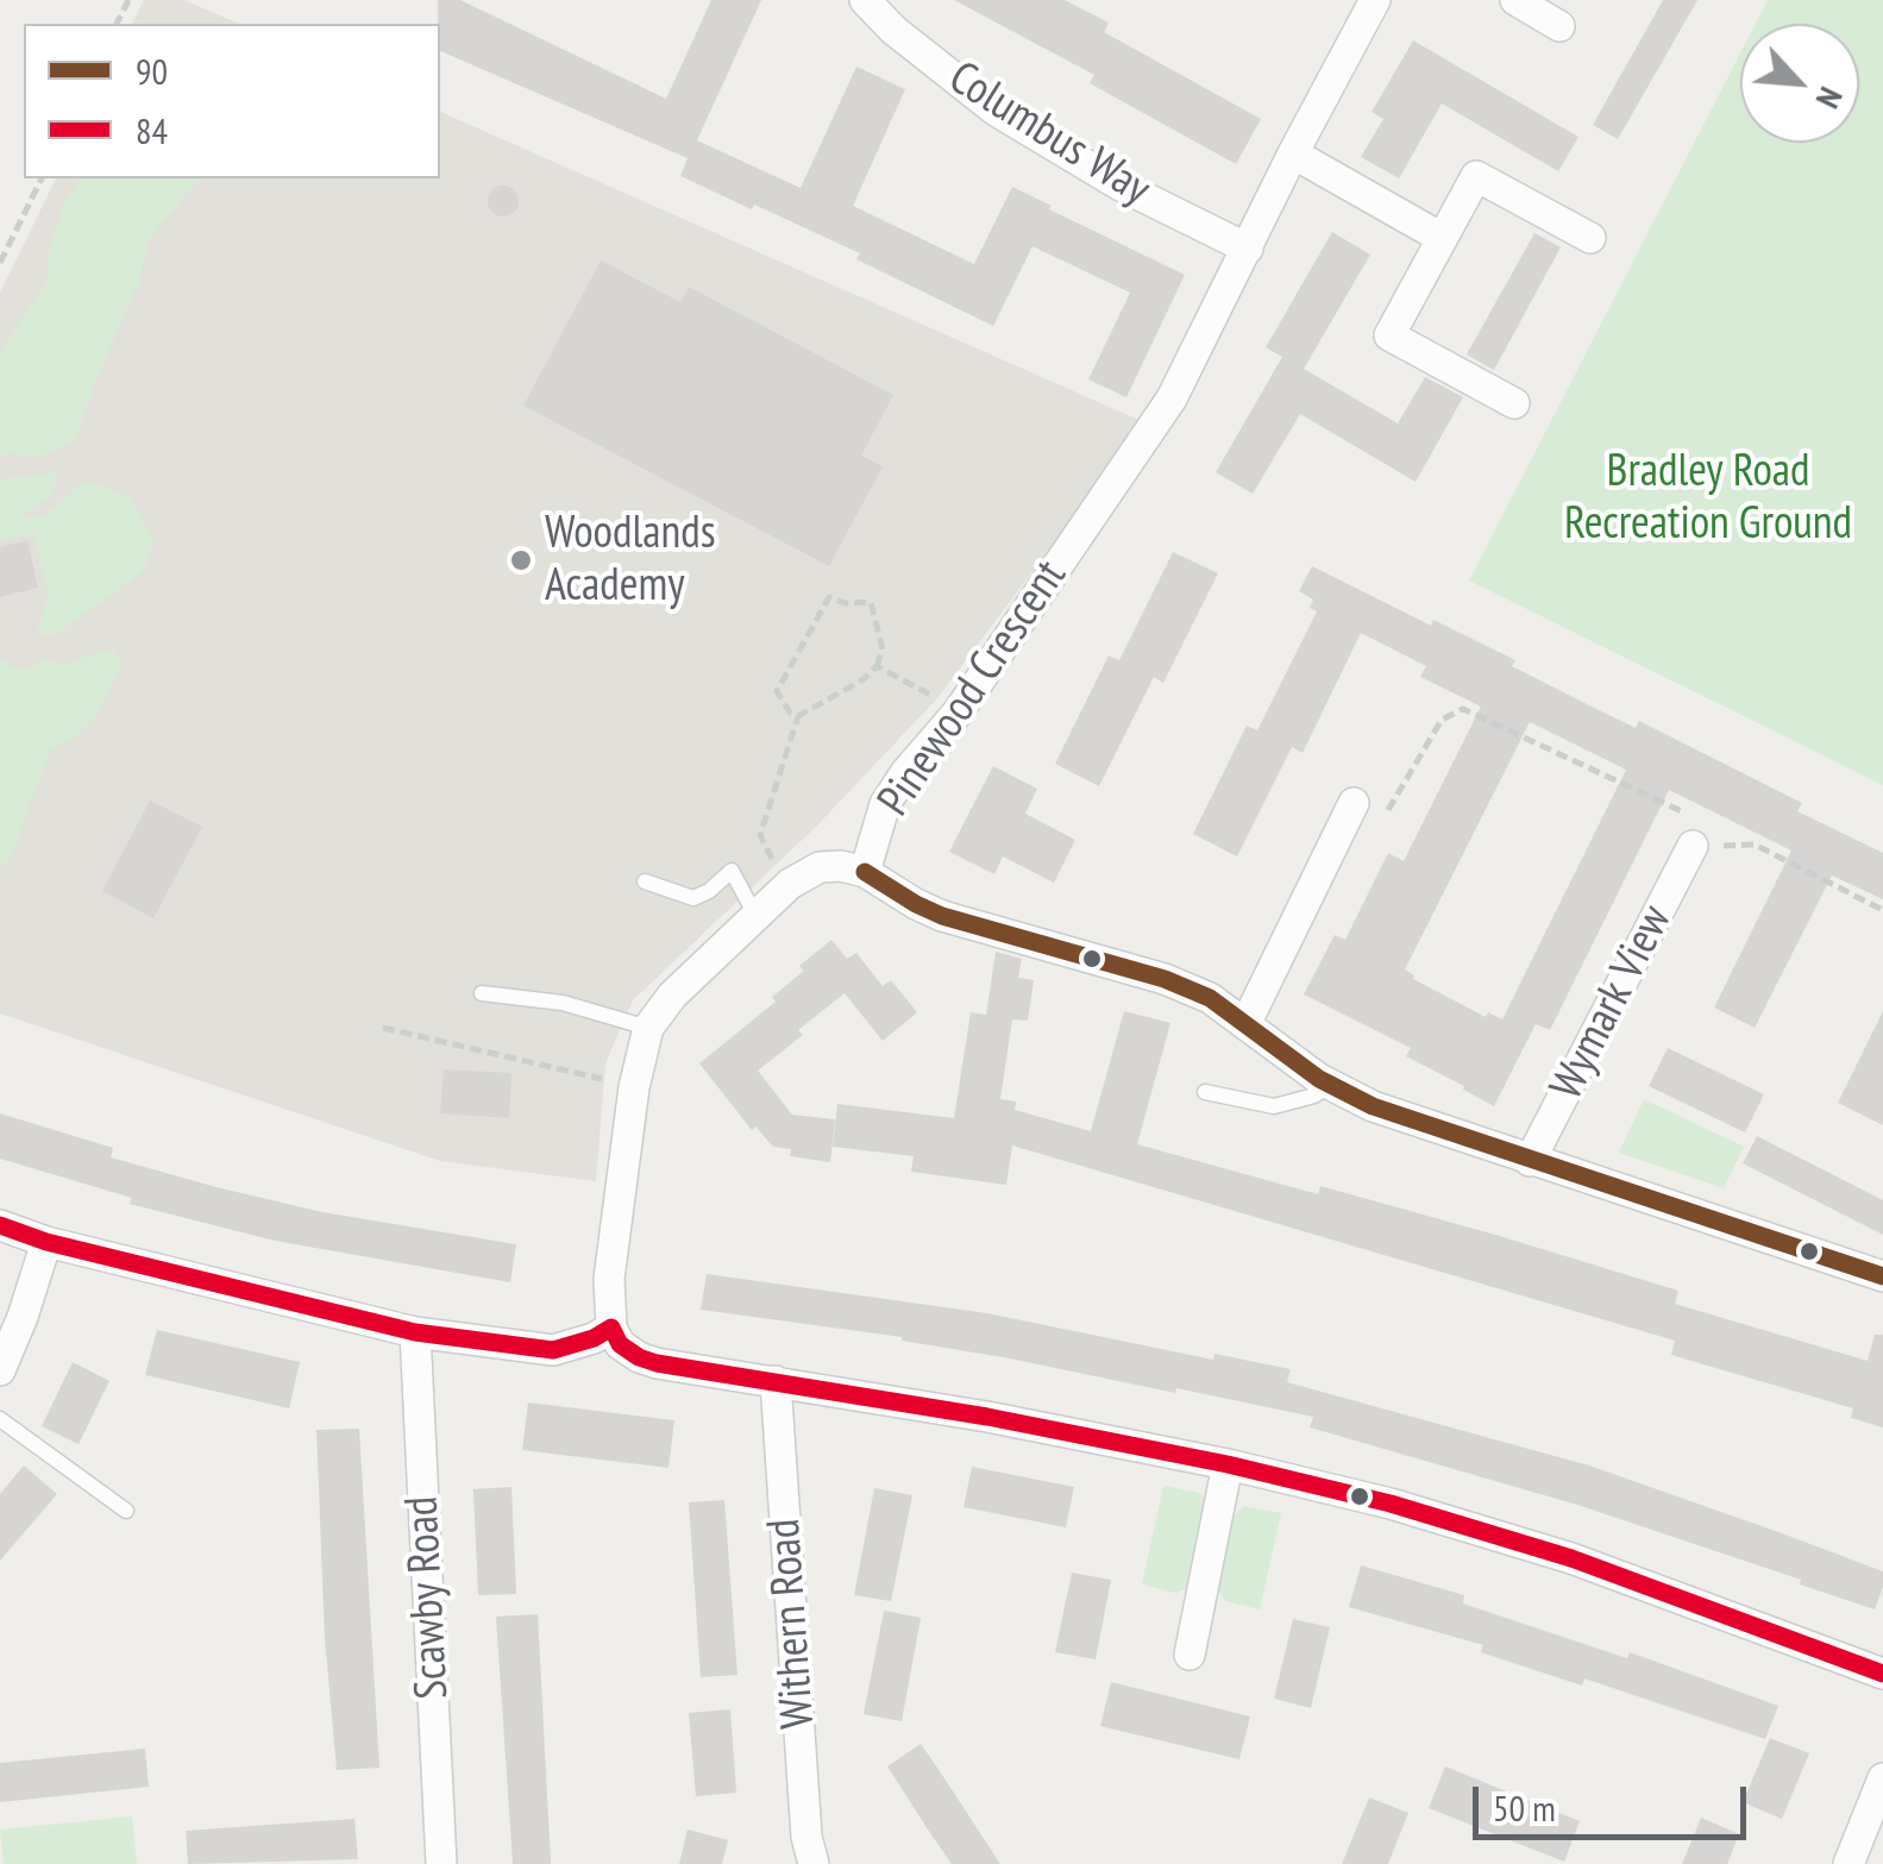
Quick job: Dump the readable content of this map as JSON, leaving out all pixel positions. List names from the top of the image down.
{
  "streets": {
    "street": [
      "Columbus Way",
      "Pinewood Crescent",
      "Wymark View",
      "Scawby Road",
      "Withern Road"
    ]
  },
  "crossings": [
    ["Columbus Way", "Pinewood Crescent"]
  ],
  "parks": ["Bradley Road Recreation Ground"],
  "places": ["Woodlands Academy"],
  "lines": ["transit line 90", "transit line 84"],
  "legend": ["90", "84"],
  "scale_bar": "50 m",
  "north": "bottom right"
}
